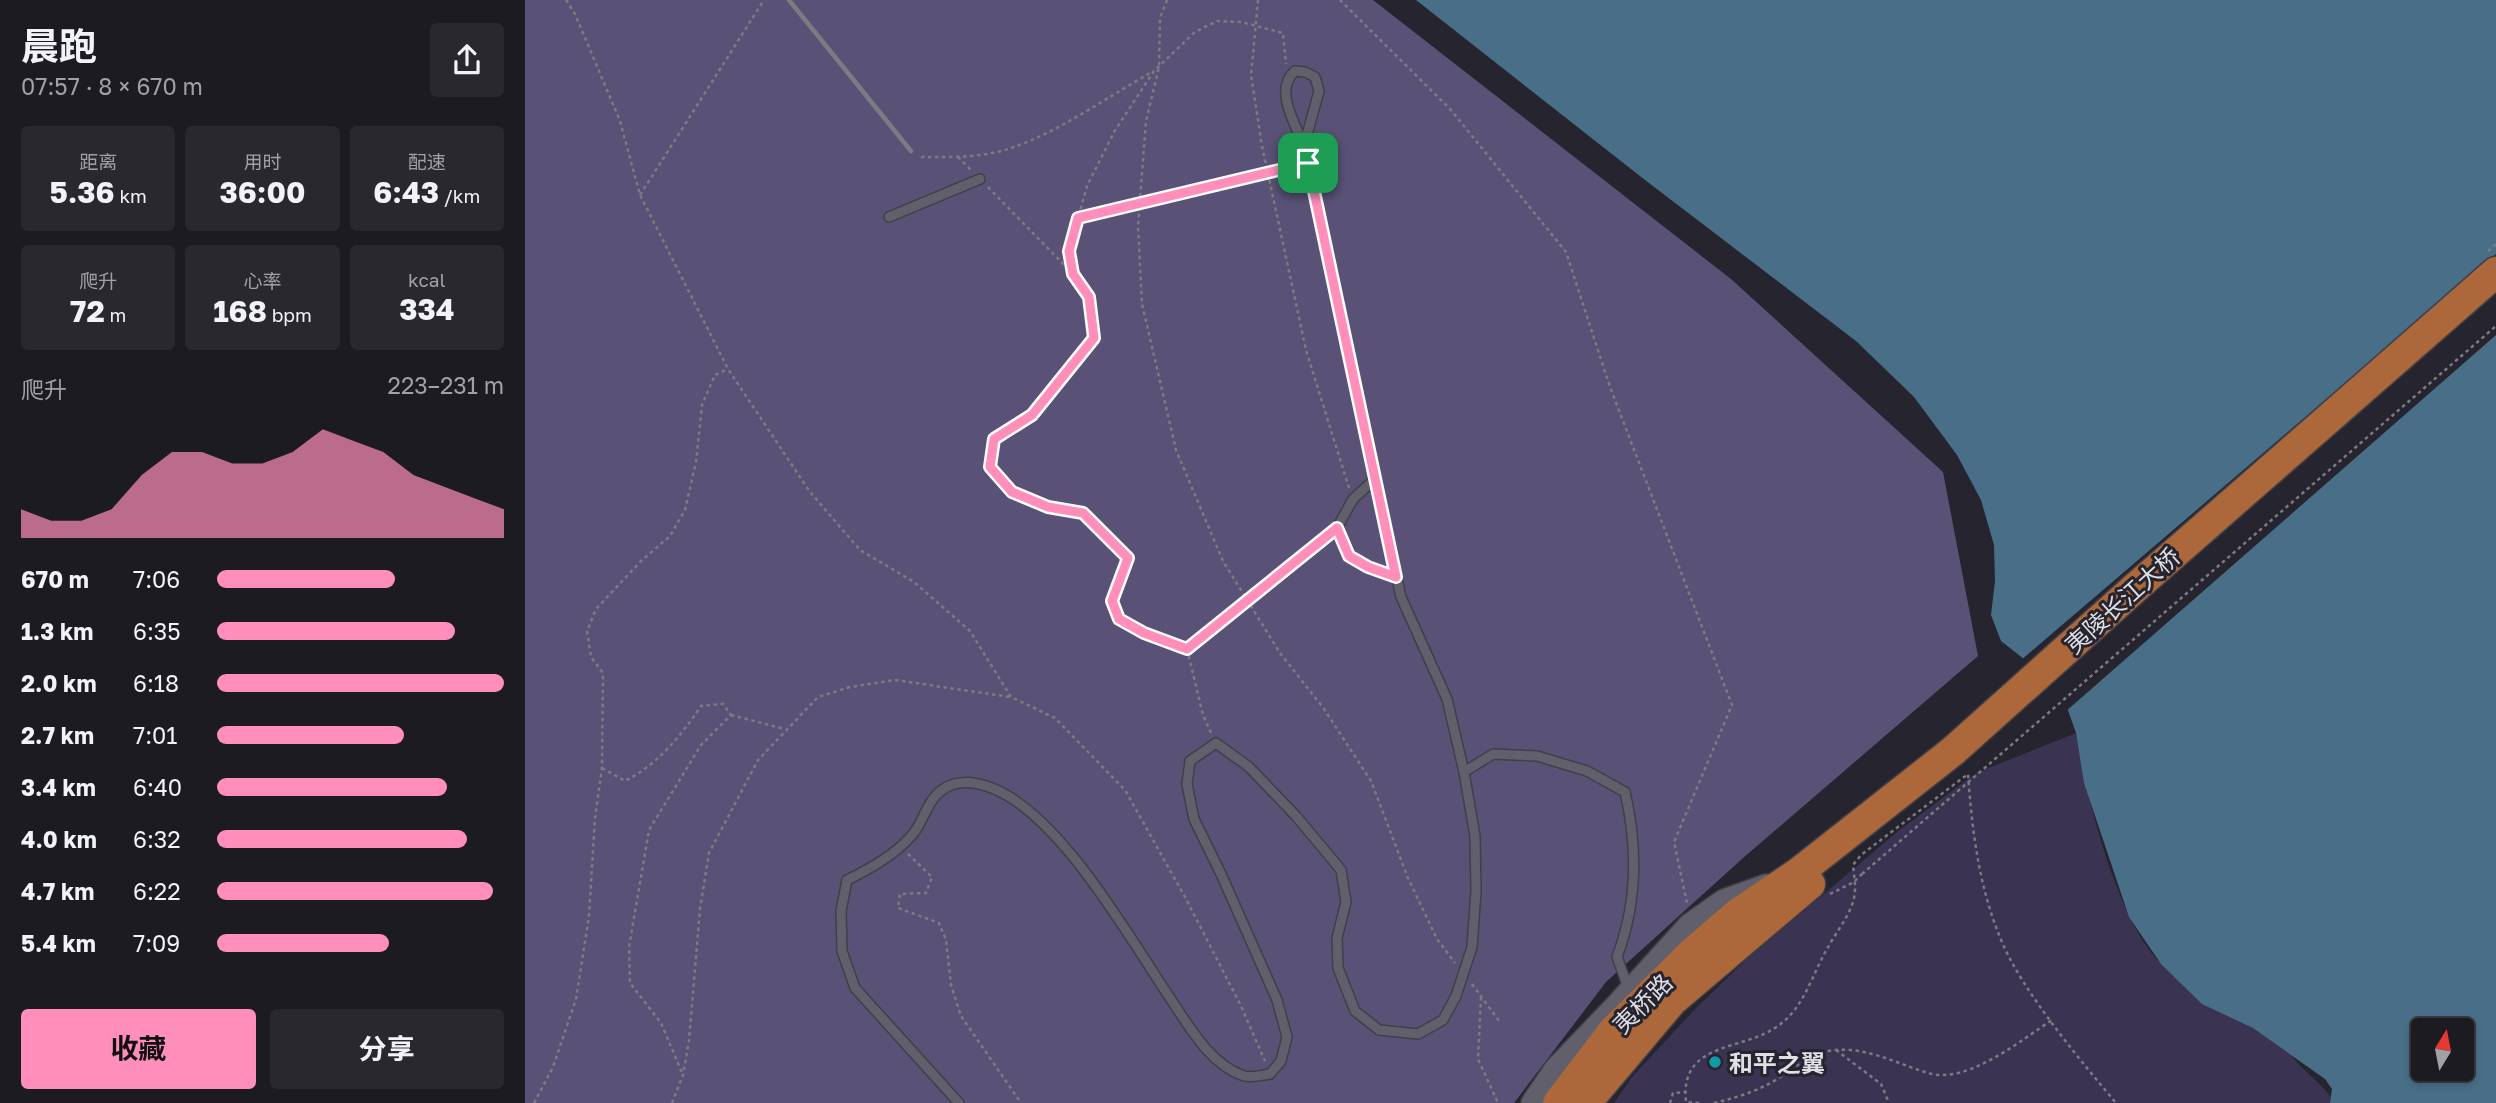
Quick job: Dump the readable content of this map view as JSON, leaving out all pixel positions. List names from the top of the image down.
{
  "streets": {
    "highway": ["夷陵长江大桥", "夷桥路"]
  },
  "crossings": [
    ["夷陵长江大桥", "夷桥路"]
  ],
  "places": ["和平之翼"],
  "north": "top",
  "page": {
    "heading": ["晨跑", "07:57 · 8 × 670 m"],
    "stats": [
      ["距离", "5.36 km"],
      ["用时", "36:00"],
      ["配速", "6:43 /km"],
      ["爬升", "72 m"],
      ["心率", "168 bpm"],
      ["kcal", "334"]
    ],
    "chart": ["爬升", "223–231 m"],
    "list": [
      {
        "name": "670 m",
        "note": "7:06"
      },
      {
        "name": "1.3 km",
        "note": "6:35"
      },
      {
        "name": "2.0 km",
        "note": "6:18"
      },
      {
        "name": "2.7 km",
        "note": "7:01"
      },
      {
        "name": "3.4 km",
        "note": "6:40"
      },
      {
        "name": "4.0 km",
        "note": "6:32"
      },
      {
        "name": "4.7 km",
        "note": "6:22"
      },
      {
        "name": "5.4 km",
        "note": "7:09"
      }
    ],
    "buttons": ["收藏", "分享"]
  }
}
